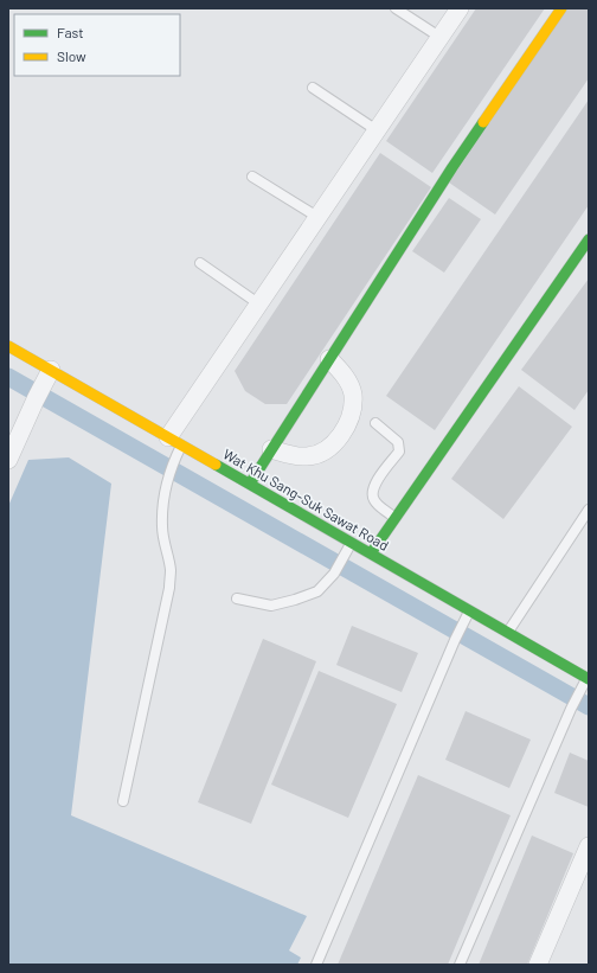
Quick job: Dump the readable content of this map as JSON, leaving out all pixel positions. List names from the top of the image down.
{
  "streets": {
    "street": ["Wat Khu Sang-Suk Sawat Road"]
  },
  "legend": ["Fast", "Slow"]
}
